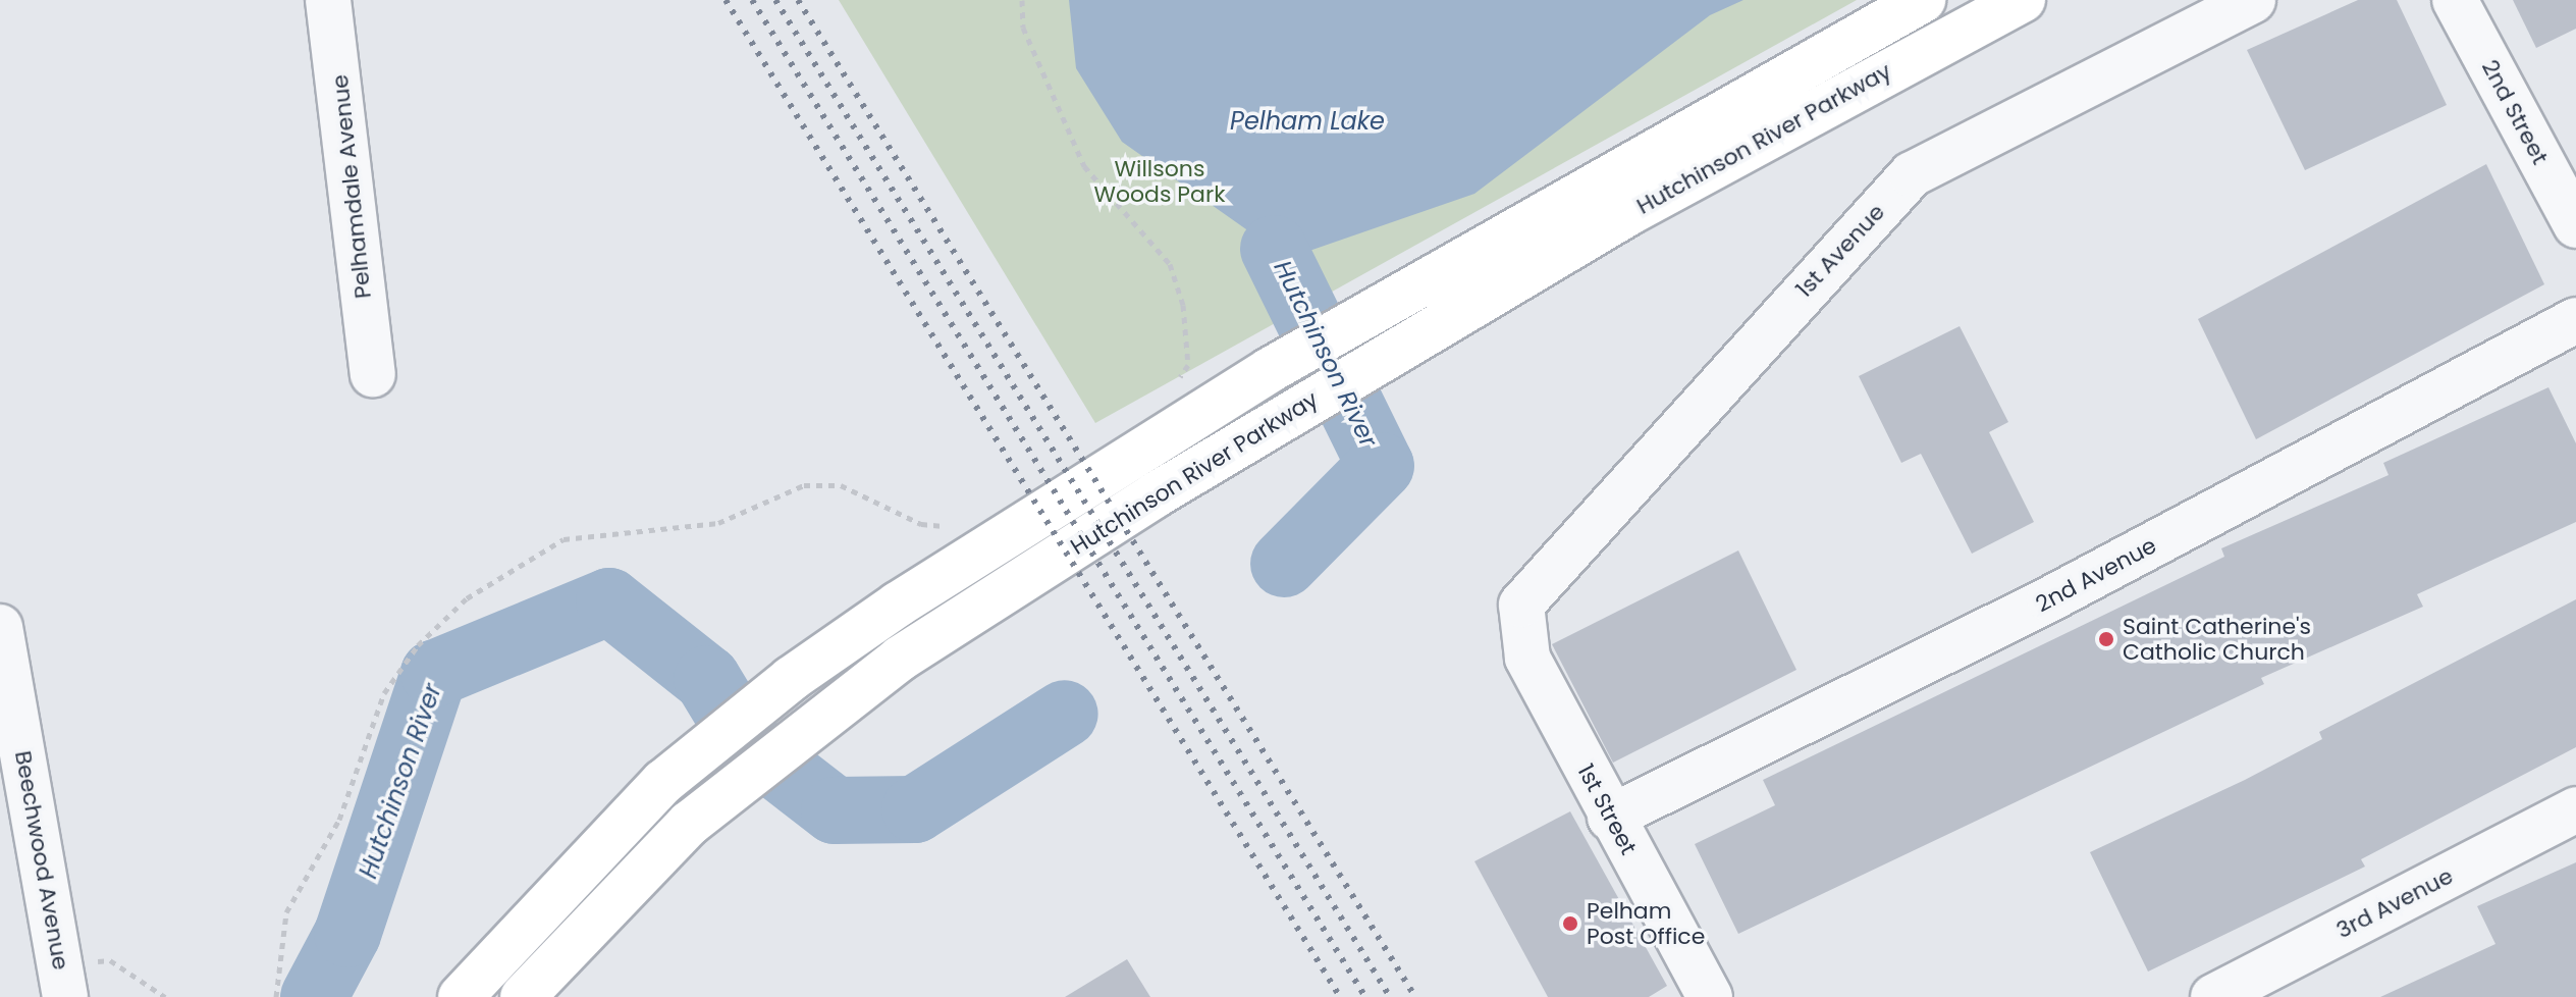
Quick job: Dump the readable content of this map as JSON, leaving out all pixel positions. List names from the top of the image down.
{
  "streets": {
    "highway": ["Hutchinson River Parkway"],
    "street": [
      "2nd Street",
      "Pelhamdale Avenue",
      "1st Avenue",
      "2nd Avenue",
      "1st Street",
      "Beechwood Avenue",
      "3rd Avenue"
    ]
  },
  "crossings": [
    ["1st Avenue", "1st Street"],
    ["2nd Avenue", "1st Street"]
  ],
  "water": ["Pelham Lake", "Hutchinson River"],
  "parks": ["Willsons Woods Park"],
  "places": ["Saint Catherine's Catholic Church", "Pelham Post Office"]
}
